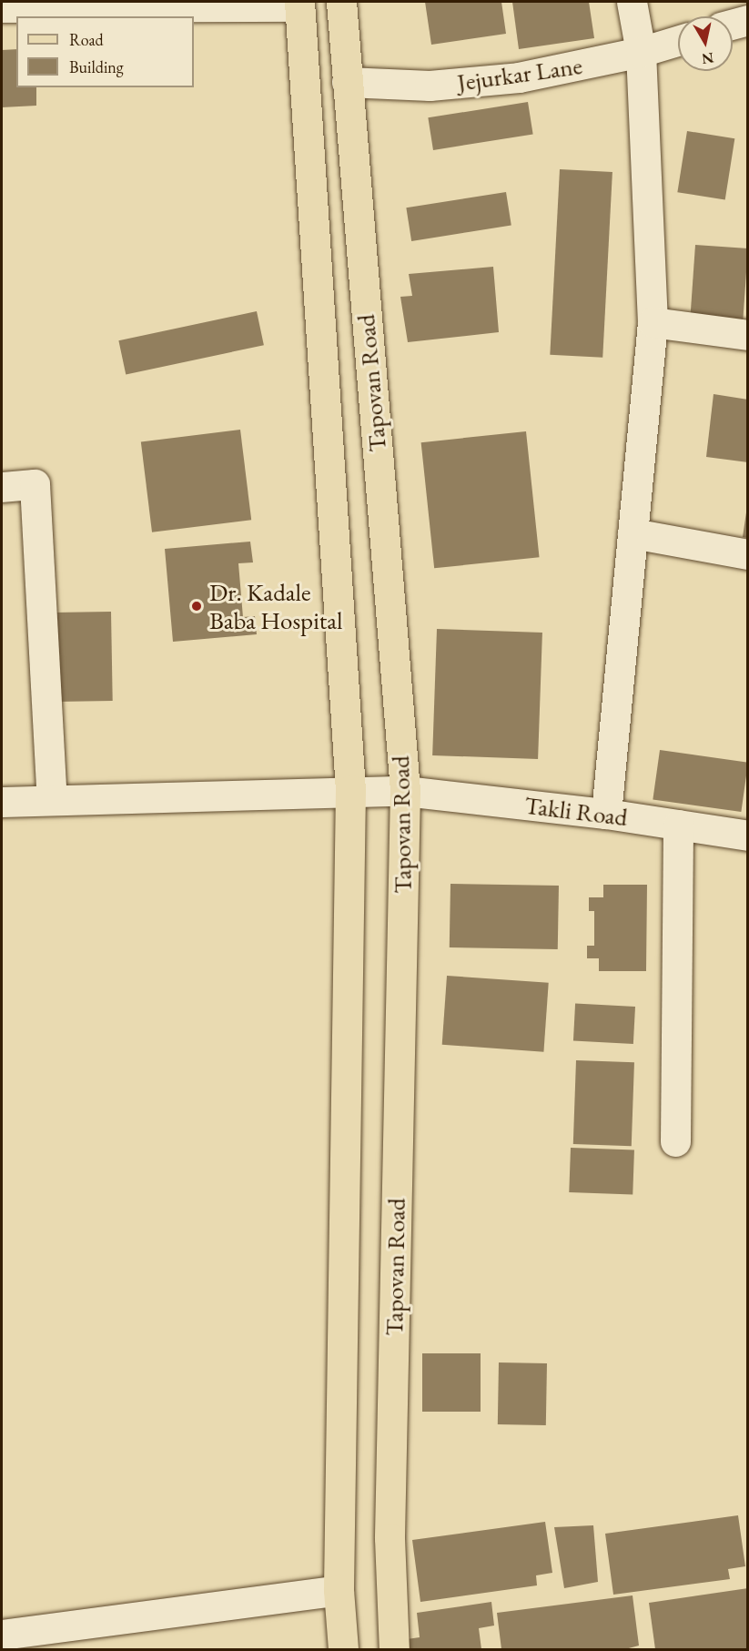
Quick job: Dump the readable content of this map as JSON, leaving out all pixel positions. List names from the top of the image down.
{
  "streets": {
    "main road": ["Tapovan Road"],
    "street": ["Jejurkar Lane", "Takli Road"]
  },
  "crossings": [
    ["Jejurkar Lane", "Tapovan Road"],
    ["Tapovan Road", "Takli Road"]
  ],
  "places": ["Dr. Kadale Baba Hospital"],
  "legend": ["Road", "Building"],
  "north": "bottom"
}
